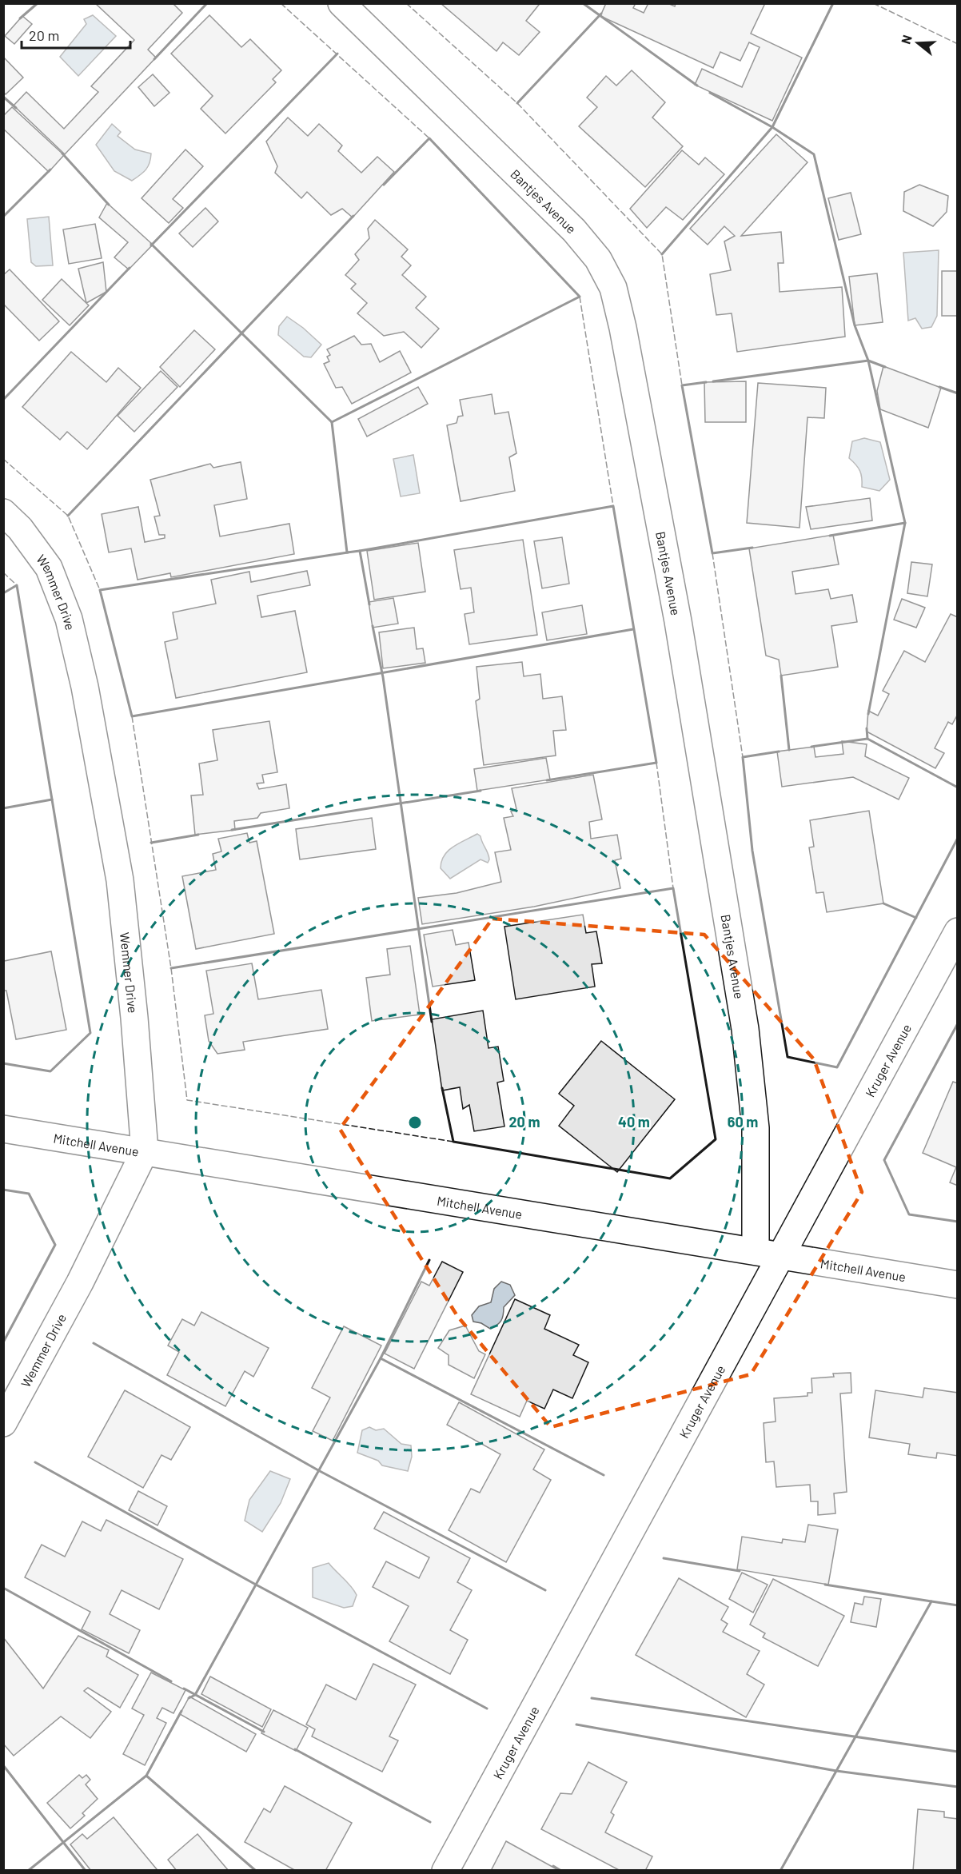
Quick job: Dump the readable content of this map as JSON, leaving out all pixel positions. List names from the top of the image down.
{
  "streets": {
    "street": [
      "Bantjes Avenue",
      "Wemmer Drive",
      "Kruger Avenue",
      "Mitchell Avenue"
    ]
  },
  "crossings": [
    ["Bantjes Avenue", "Kruger Avenue"],
    ["Bantjes Avenue", "Mitchell Avenue"],
    ["Wemmer Drive", "Mitchell Avenue"],
    ["Kruger Avenue", "Mitchell Avenue"]
  ],
  "scale_bar": "20 m",
  "north": "left",
  "rings": ["20 m", "40 m", "60 m"]
}
